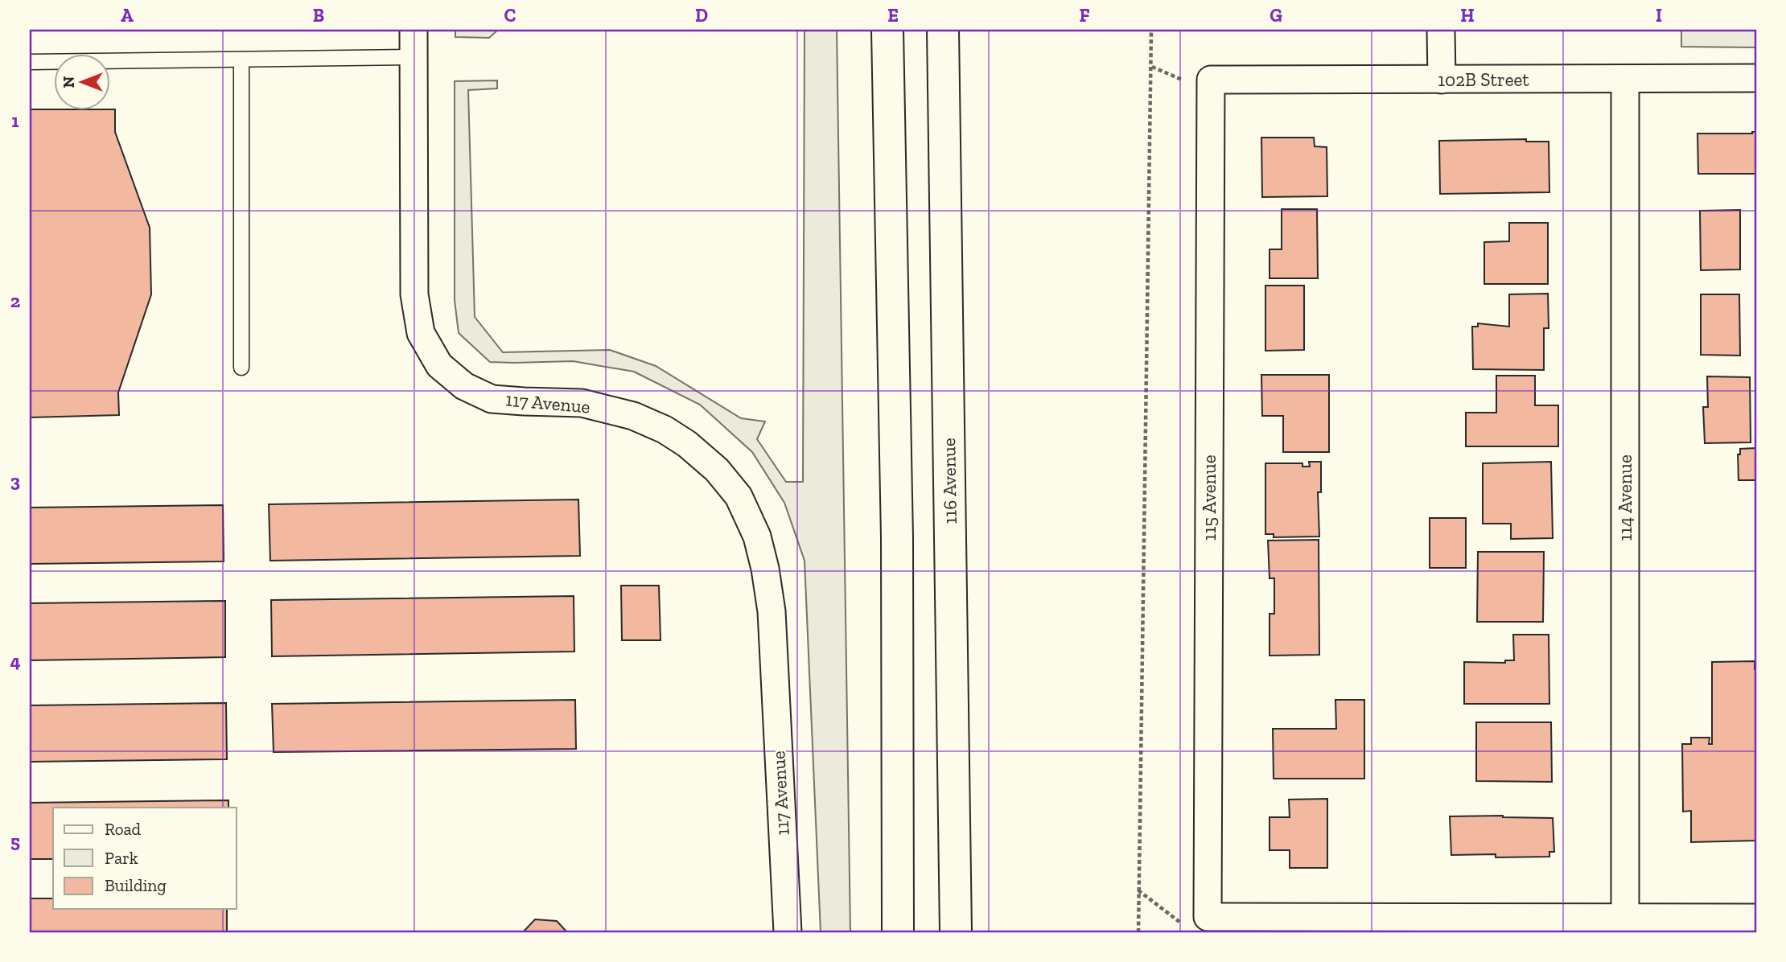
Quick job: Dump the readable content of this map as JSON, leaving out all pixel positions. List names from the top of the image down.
{
  "streets": {
    "main road": ["116 Avenue"],
    "street": [
      "102B Street",
      "117 Avenue",
      "115 Avenue",
      "114 Avenue"
    ]
  },
  "crossings": [
    ["102B Street", "115 Avenue"],
    ["102B Street", "114 Avenue"]
  ],
  "legend": ["Road", "Park", "Building"],
  "north": "left",
  "grid": {
    "columns": [
      "A",
      "B",
      "C",
      "D",
      "E",
      "F",
      "G",
      "H",
      "I"
    ],
    "rows": [
      "1",
      "2",
      "3",
      "4",
      "5"
    ]
  }
}
